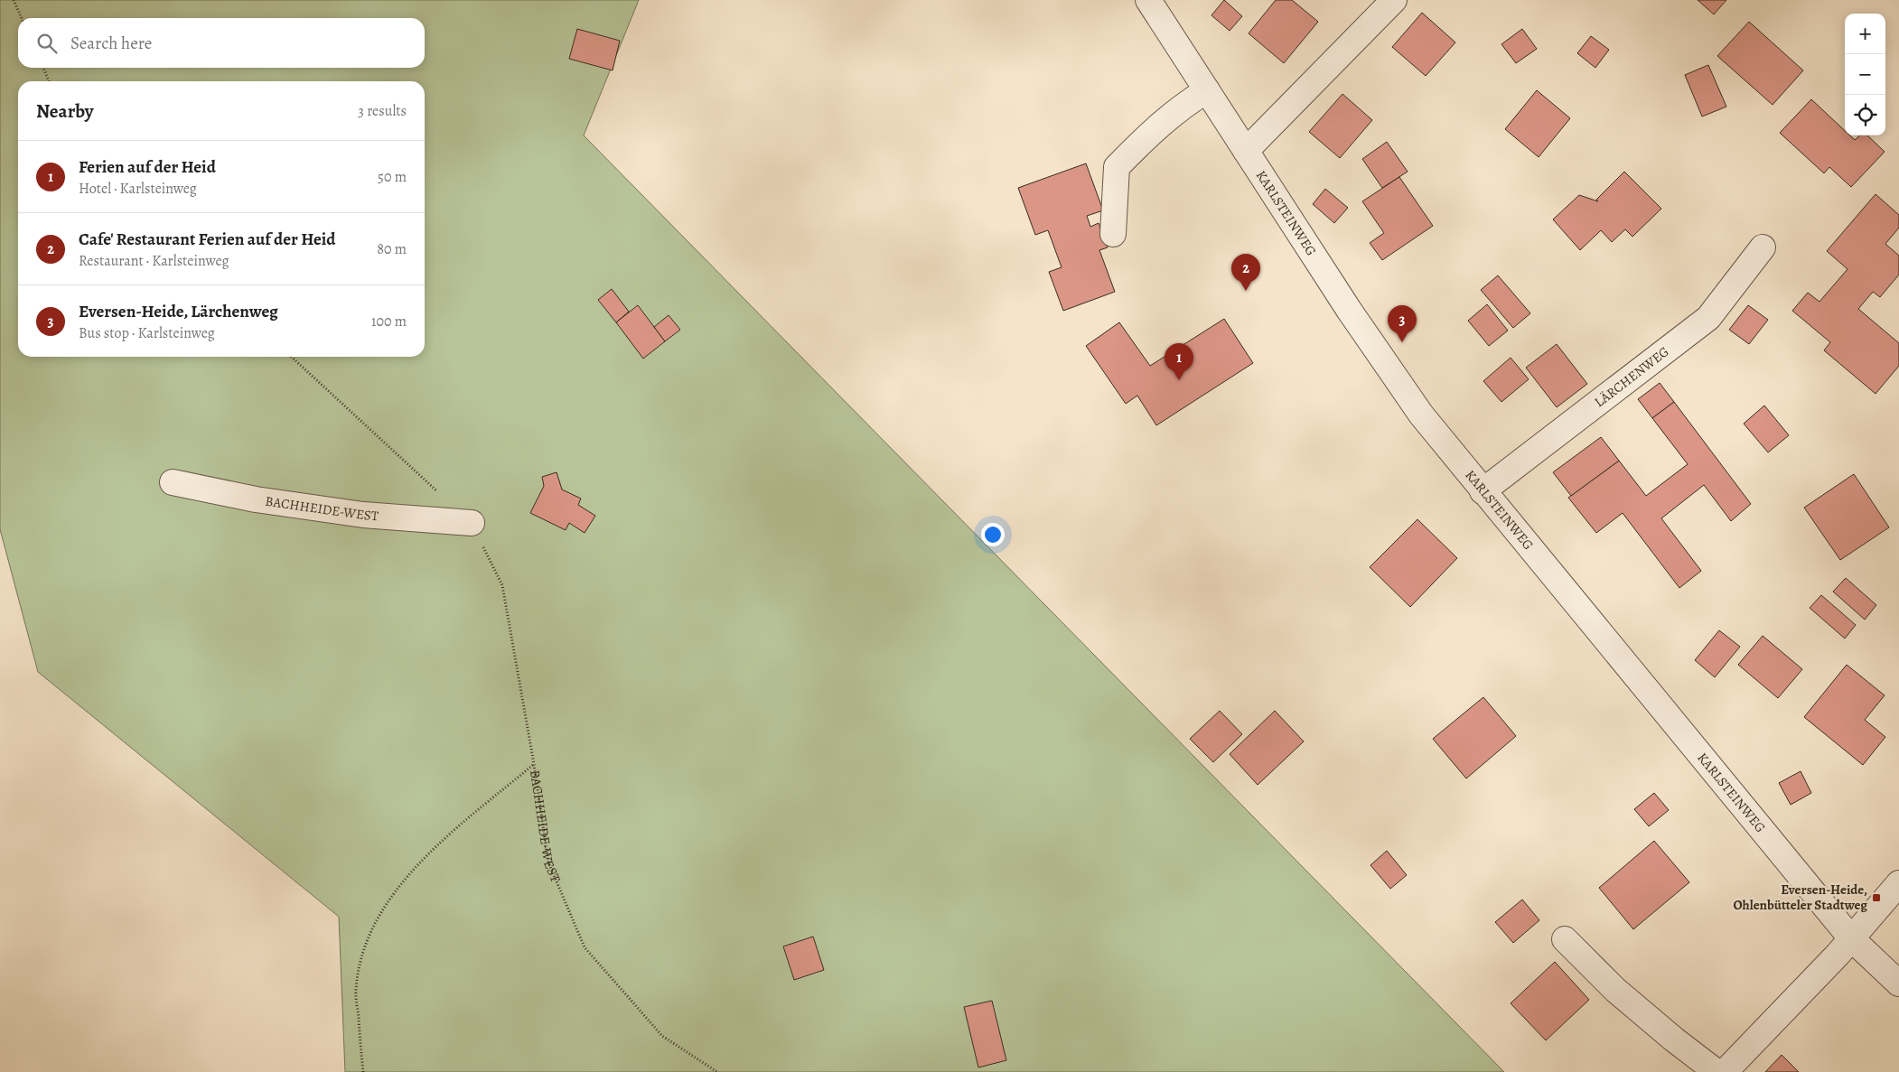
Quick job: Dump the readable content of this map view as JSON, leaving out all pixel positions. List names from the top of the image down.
{
  "streets": {
    "street": ["KARLSTEINWEG", "LÄRCHENWEG", "BACHHEIDE-WEST"]
  },
  "crossings": [
    ["KARLSTEINWEG", "LÄRCHENWEG"]
  ],
  "places": {
    "transit": ["Eversen-Heide, Ohlenbütteler Stadtweg"]
  },
  "page": {
    "map_buttons": ["+", "−"],
    "search": "Search here",
    "heading": ["Nearby", "3 results"],
    "list": [
      {
        "mark": "1",
        "name": "Ferien auf der Heid",
        "note": "Hotel · Karlsteinweg",
        "value": "50 m"
      },
      {
        "mark": "2",
        "name": "Cafe' Restaurant Ferien auf der Heid",
        "note": "Restaurant · Karlsteinweg",
        "value": "80 m"
      },
      {
        "mark": "3",
        "name": "Eversen-Heide, Lärchenweg",
        "note": "Bus stop · Karlsteinweg",
        "value": "100 m"
      }
    ],
    "pins": ["2", "3", "1"]
  }
}
